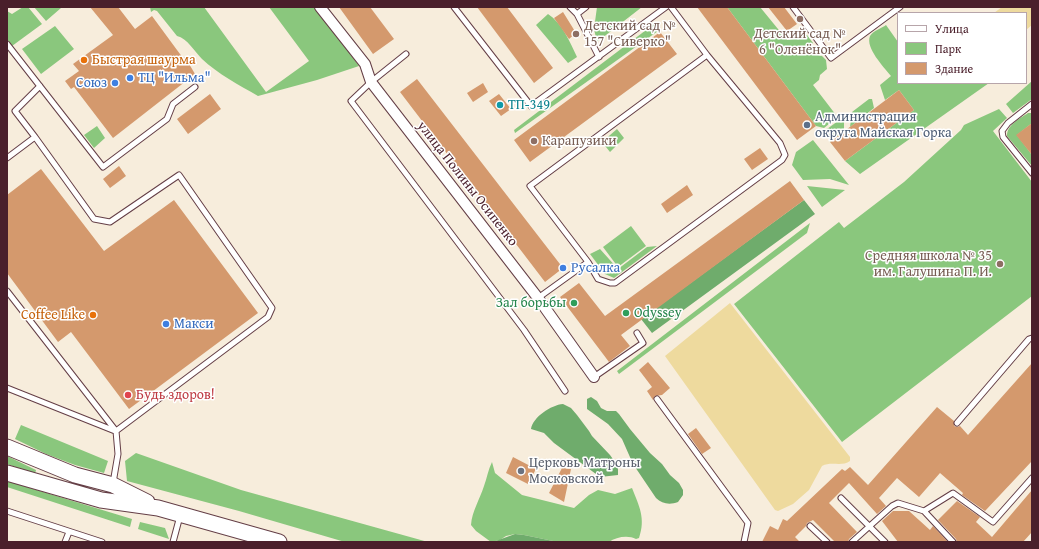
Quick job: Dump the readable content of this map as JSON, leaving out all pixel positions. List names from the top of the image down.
{
  "streets": {
    "street": ["улица Полины Осипенко"]
  },
  "places": [
    "Детский сад № 6 \"Оленёнок\"",
    "Детский сад № 157 \"Сиверко\"",
    "Быстрая шаурма",
    "ТЦ \"Ильма\"",
    "Союз",
    "ТП-349",
    "Администрация округа Майская Горка",
    "Карапузики",
    "Средняя школа № 35 им. Галушина П. И.",
    "Русалка",
    "Зал борьбы",
    "Odyssey",
    "Coffee Like",
    "Макси",
    "Будь здоров!",
    "Церковь Матроны Московской"
  ],
  "legend": ["Улица", "Парк", "Здание"]
}
